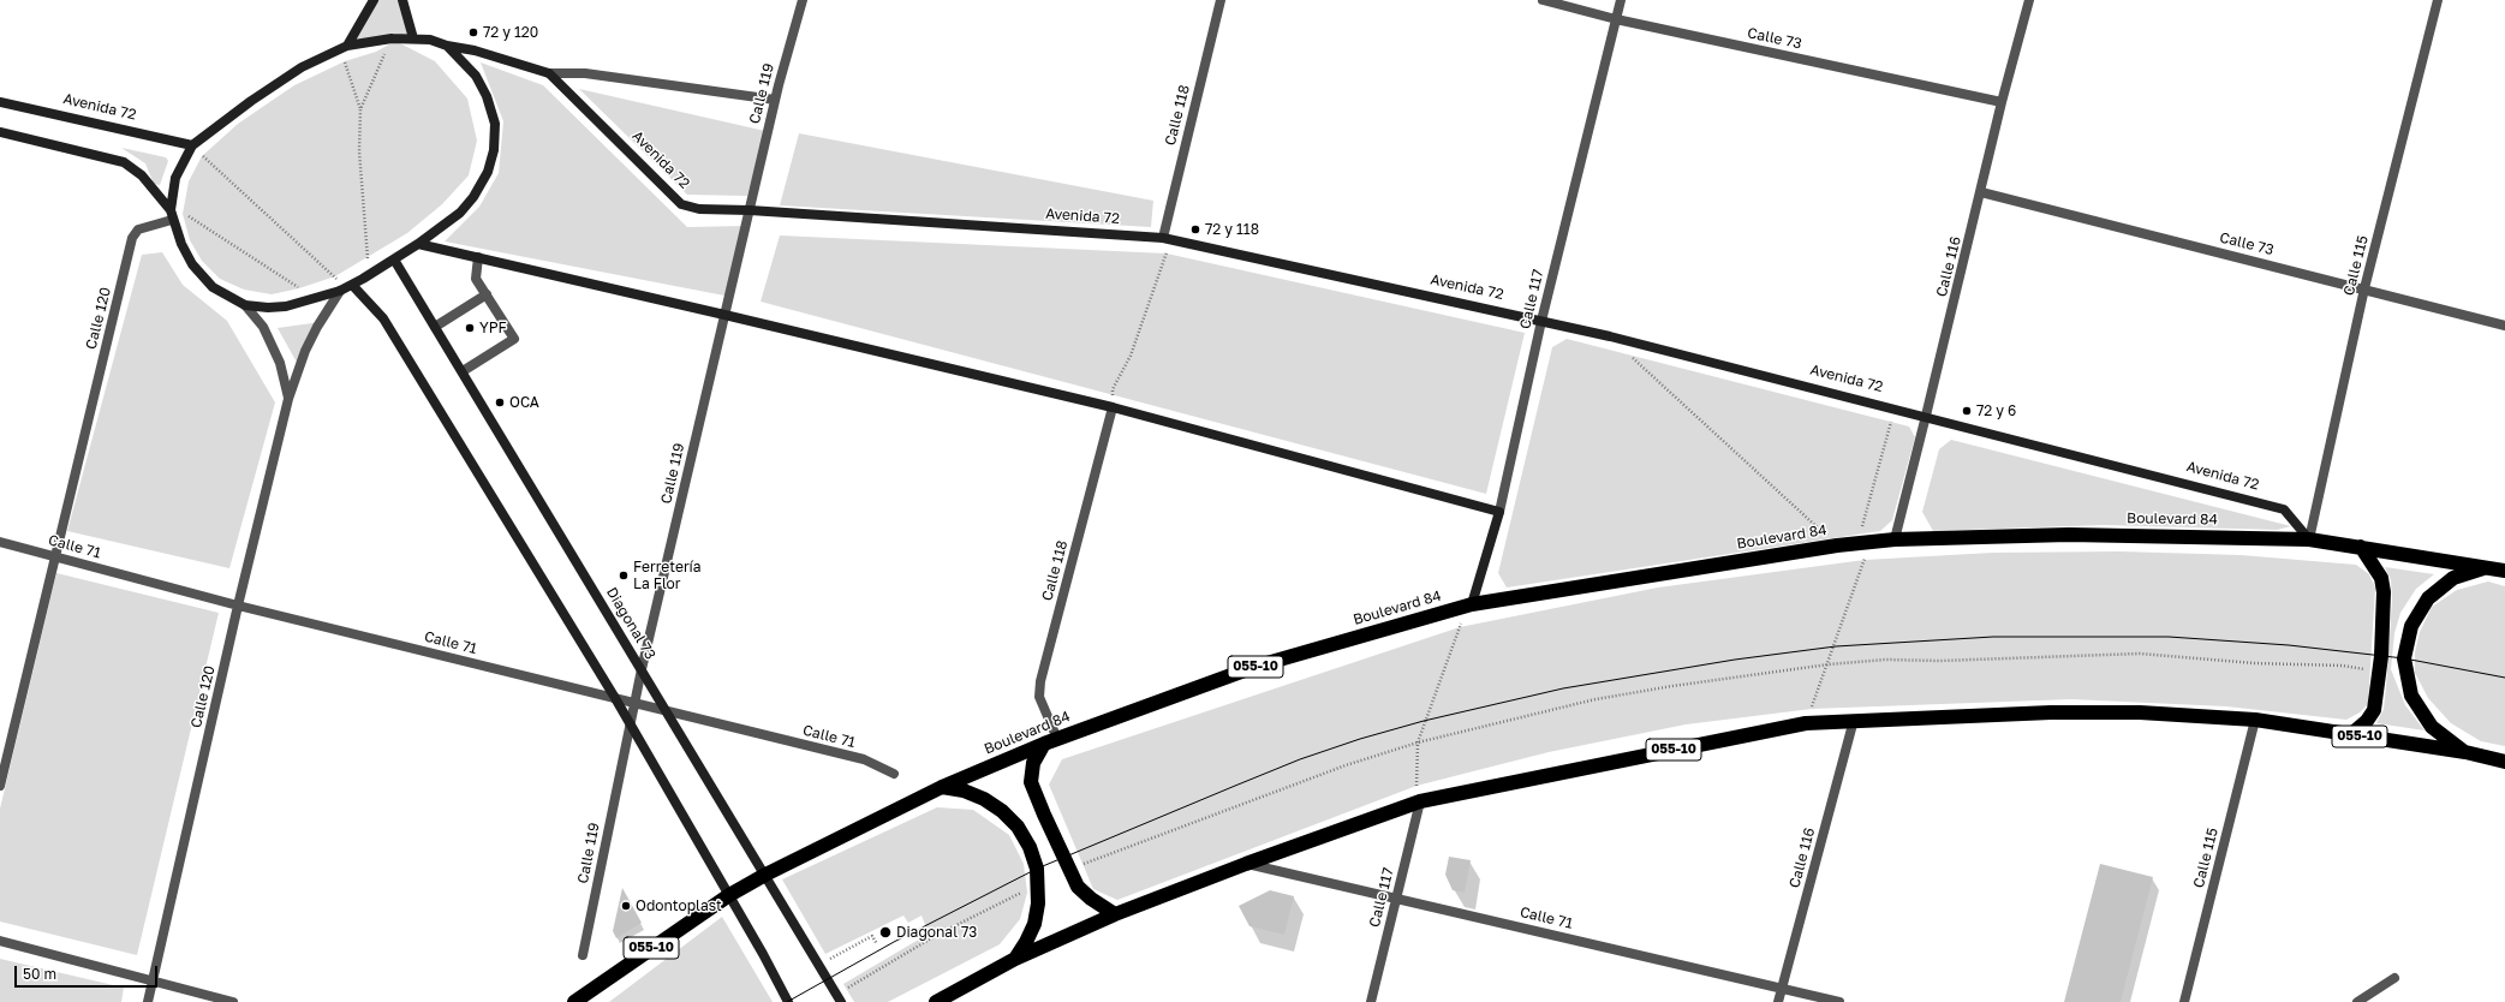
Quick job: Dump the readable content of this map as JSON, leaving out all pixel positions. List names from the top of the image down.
{
  "streets": {
    "highway": ["Boulevard 84", "055-10"],
    "street": [
      "Calle 73",
      "Calle 119",
      "Avenida 72",
      "Calle 118",
      "Calle 115",
      "Calle 116",
      "Calle 117",
      "Calle 120",
      "Calle 71",
      "Diagonal 73"
    ]
  },
  "crossings": [
    ["Calle 73", "Calle 115"],
    ["Calle 73", "Calle 116"],
    ["Calle 73", "Calle 117"],
    ["Calle 119", "Avenida 72"],
    ["Calle 119", "Calle 71"],
    ["Calle 119", "Diagonal 73"],
    ["Avenida 72", "Calle 118"],
    ["Avenida 72", "Calle 115"],
    ["Avenida 72", "Calle 116"],
    ["Avenida 72", "Calle 117"],
    ["Avenida 72", "Boulevard 84"],
    ["Avenida 72", "055-10"],
    ["Calle 118", "Boulevard 84"],
    ["Calle 115", "Boulevard 84"],
    ["Calle 115", "055-10"],
    ["Calle 116", "Boulevard 84"],
    ["Calle 116", "Calle 71"],
    ["Calle 116", "055-10"],
    ["Calle 117", "Boulevard 84"],
    ["Calle 117", "Calle 71"],
    ["Calle 117", "055-10"],
    ["Calle 120", "Calle 71"],
    ["Boulevard 84", "Diagonal 73"],
    ["Boulevard 84", "055-10"],
    ["Calle 71", "Diagonal 73"],
    ["Calle 71", "055-10"]
  ],
  "places": [
    "72 y 120",
    "72 y 118",
    "YPF",
    "OCA",
    "72 y 6",
    "Ferretería La Flor",
    "Odontoplast",
    "Diagonal 73"
  ],
  "scale_bar": "50 m"
}
